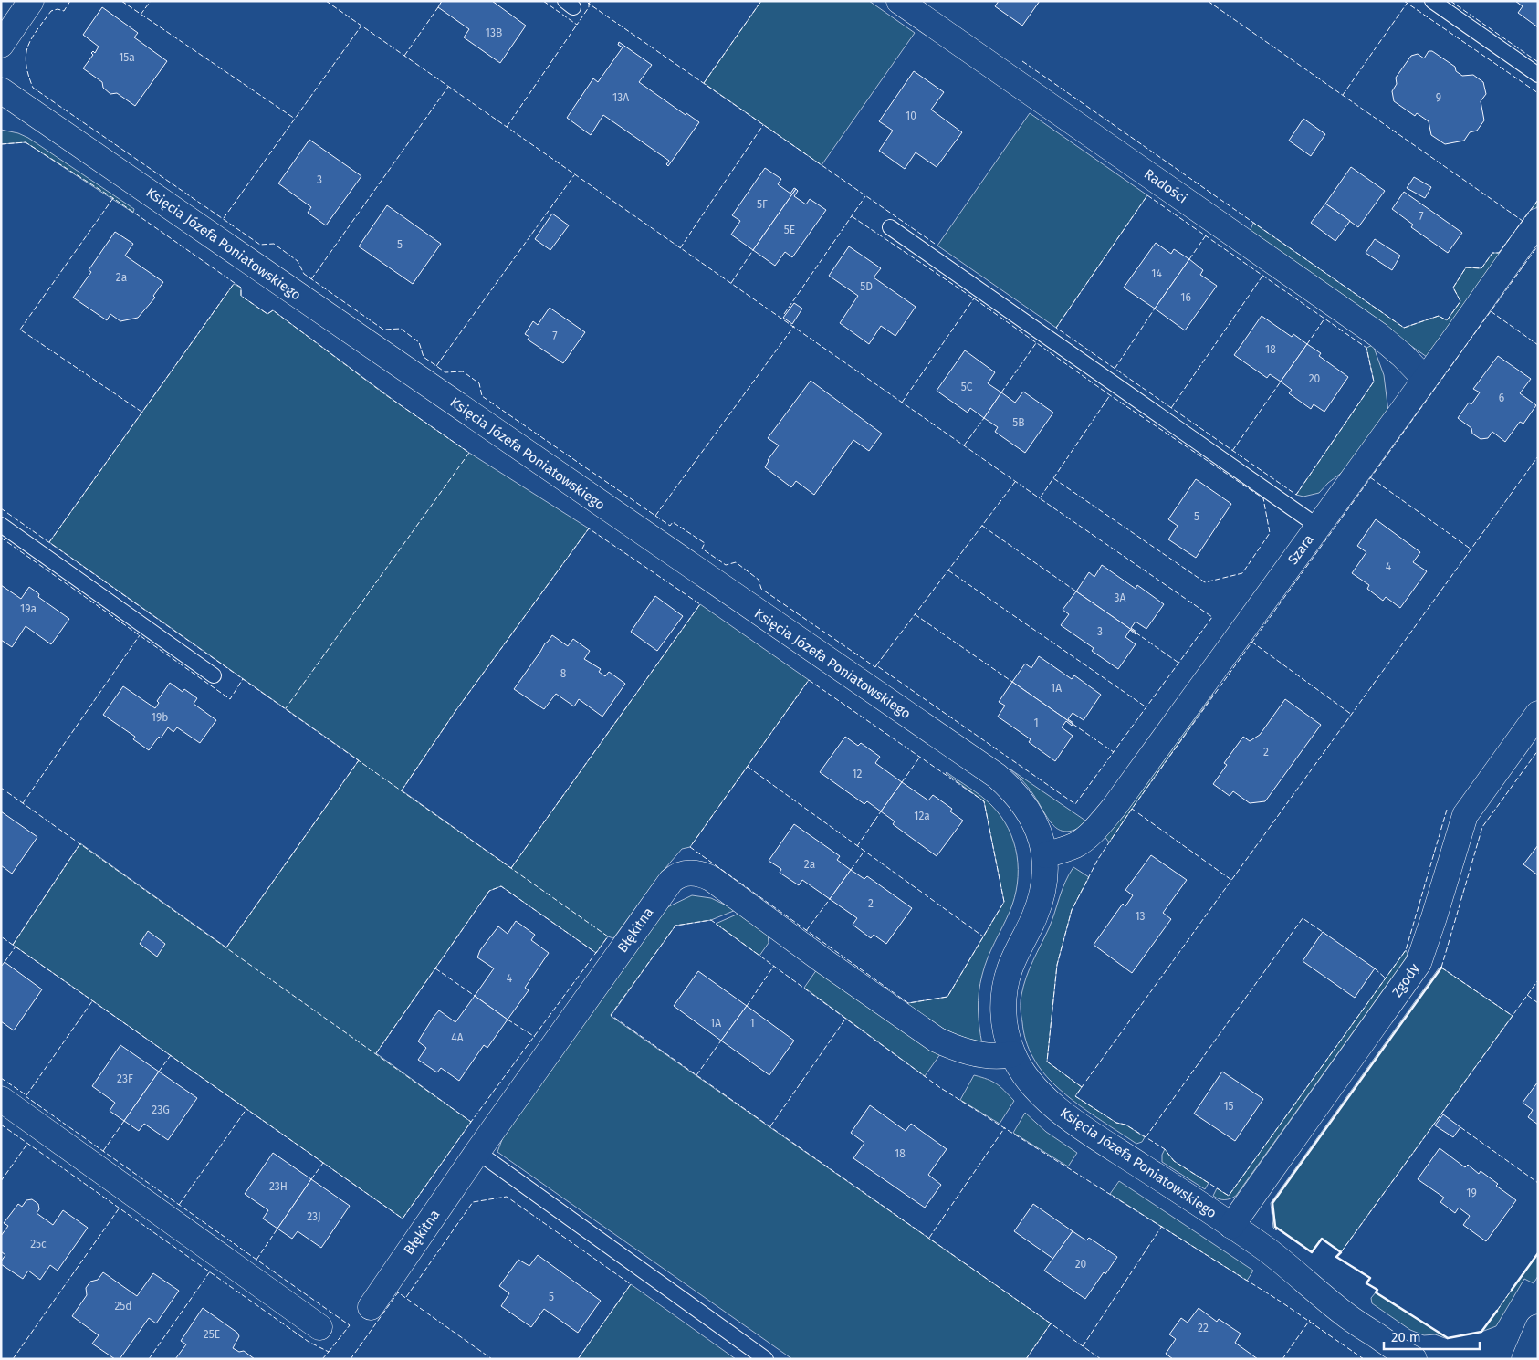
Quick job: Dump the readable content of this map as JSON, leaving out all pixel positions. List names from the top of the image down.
{
  "streets": {
    "street": [
      "Radości",
      "Księcia Józefa Poniatowskiego",
      "Szara",
      "Błękitna",
      "Zgody"
    ]
  },
  "crossings": [
    ["Radości", "Szara"],
    ["Księcia Józefa Poniatowskiego", "Szara"],
    ["Księcia Józefa Poniatowskiego", "Błękitna"],
    ["Księcia Józefa Poniatowskiego", "Zgody"]
  ],
  "house_numbers": [
    "13B",
    "15a",
    "13A",
    "9",
    "10",
    "3",
    "5F",
    "7",
    "5E",
    "5",
    "14",
    "2a",
    "5D",
    "16",
    "7",
    "18",
    "20",
    "5C",
    "6",
    "5B",
    "5",
    "4",
    "3A",
    "19a",
    "3",
    "8",
    "1A",
    "19b",
    "1",
    "2",
    "12",
    "12a",
    "2a",
    "2",
    "13",
    "4",
    "1A",
    "1",
    "4A",
    "23F",
    "15",
    "23G",
    "18",
    "23H",
    "19",
    "23J",
    "25c",
    "20",
    "5",
    "25d",
    "22",
    "25E"
  ],
  "scale_bar": "20 m"
}
